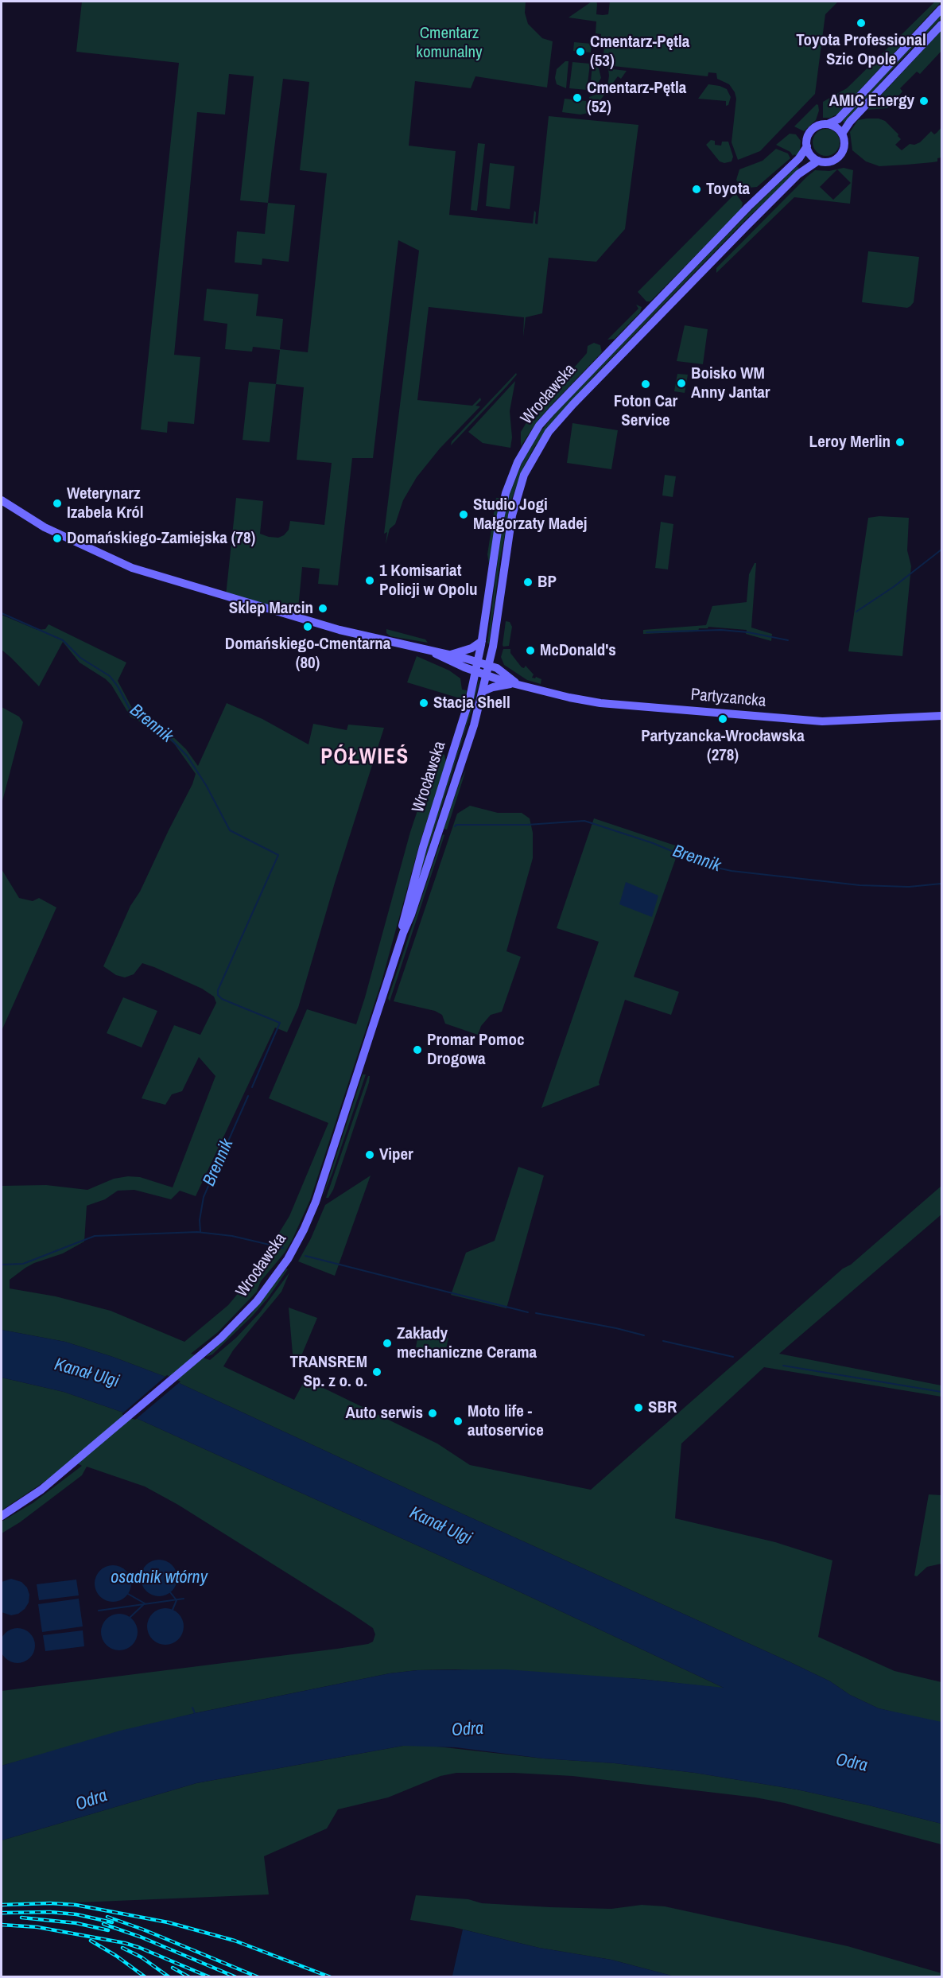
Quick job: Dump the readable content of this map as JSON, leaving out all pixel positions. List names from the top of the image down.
{
  "streets": {
    "main road": ["Wrocławska", "Partyzancka"]
  },
  "crossings": [
    ["Wrocławska", "Partyzancka"]
  ],
  "districts": ["PÓŁWIEŚ"],
  "water": [
    "Brennik",
    "Kanał Ulgi",
    "osadnik wtórny",
    "Odra"
  ],
  "parks": ["Cmentarz komunalny"],
  "places": [
    "Toyota Professional Szic Opole",
    "Cmentarz-Pętla (53)",
    "Cmentarz-Pętla (52)",
    "AMIC Energy",
    "Toyota",
    "Boisko WM Anny Jantar",
    "Foton Car Service",
    "Leroy Merlin",
    "Weterynarz Izabela Król",
    "Studio Jogi Małgorzaty Madej",
    "Domańskiego-Zamiejska (78)",
    "1 Komisariat Policji w Opolu",
    "BP",
    "Sklep Marcin",
    "Domańskiego-Cmentarna (80)",
    "McDonald's",
    "Stacja Shell",
    "Partyzancka-Wrocławska (278)",
    "Promar Pomoc Drogowa",
    "Viper",
    "Zakłady mechaniczne Cerama",
    "TRANSREM Sp. z o. o.",
    "SBR",
    "Auto serwis",
    "Moto life - autoservice"
  ]
}
